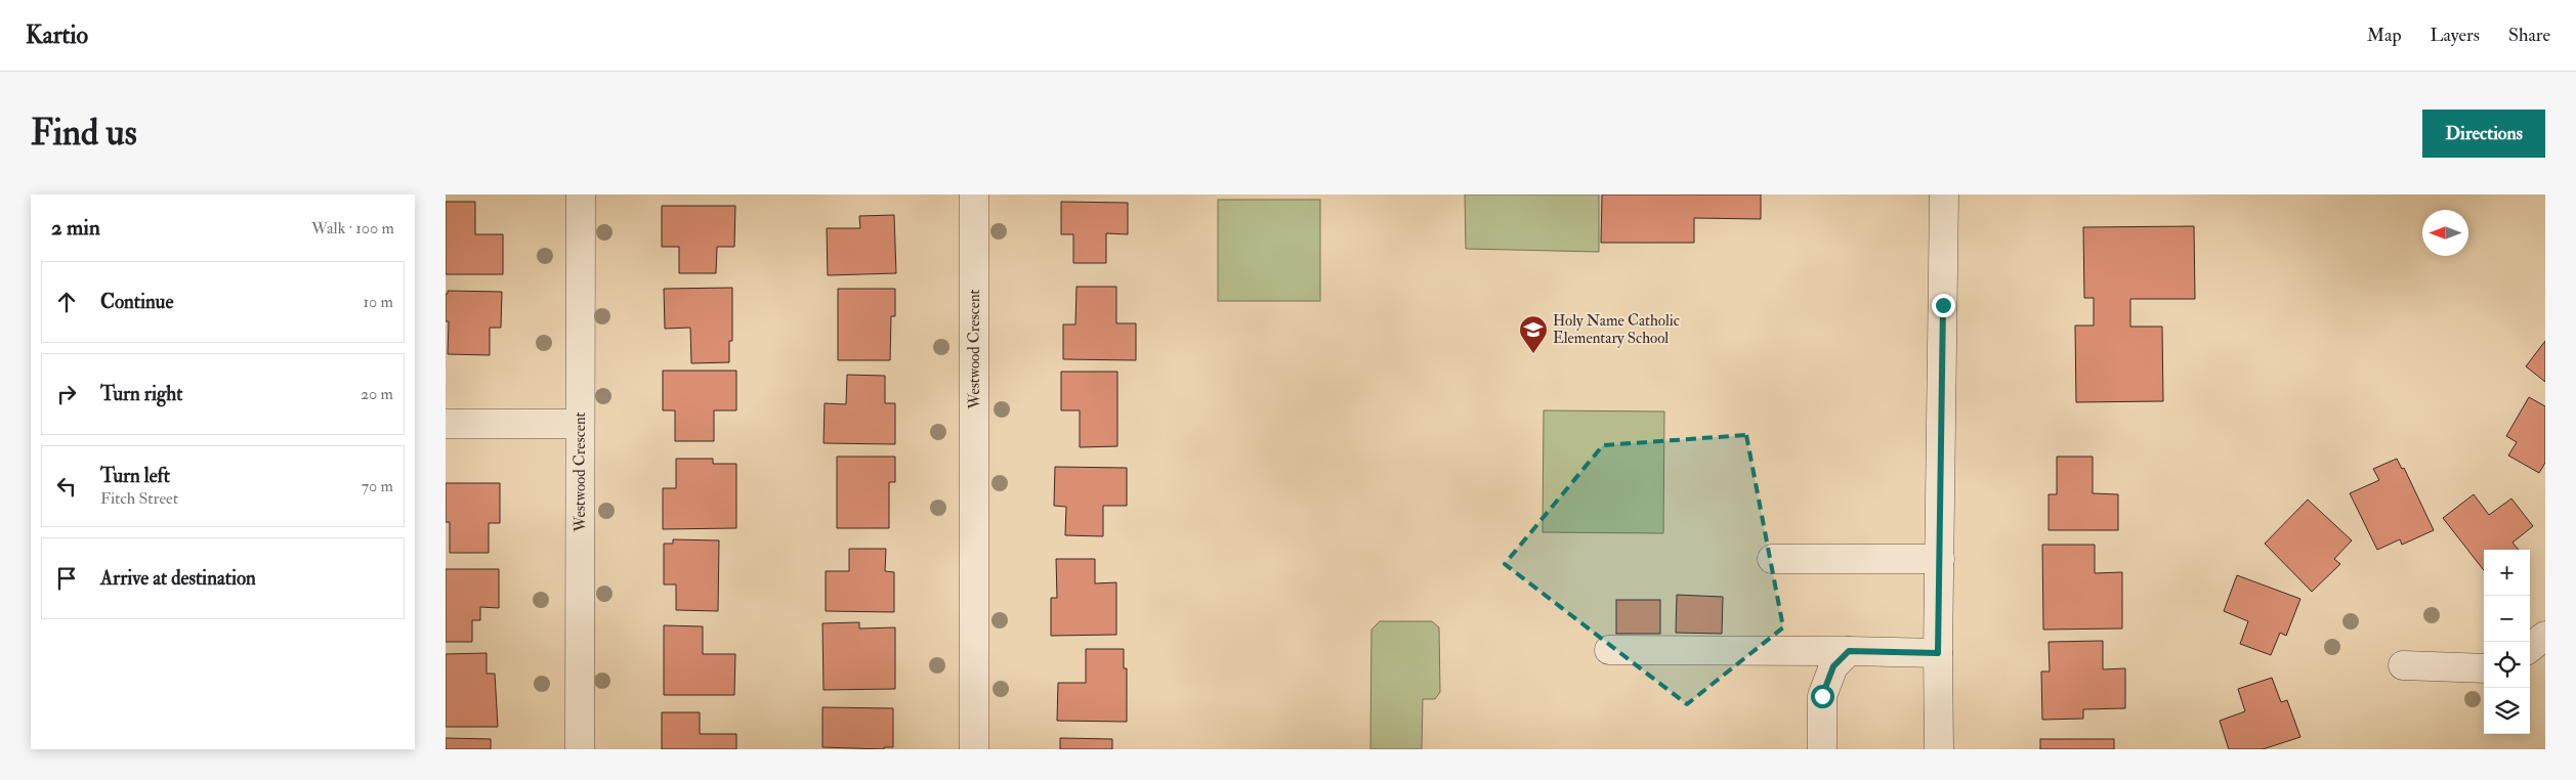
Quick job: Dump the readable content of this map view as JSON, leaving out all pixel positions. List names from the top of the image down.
{
  "streets": {
    "street": ["Westwood Crescent"]
  },
  "places": {
    "school or university": ["Holy Name Catholic Elementary School"]
  },
  "north": "left",
  "page": {
    "header": "Kartio",
    "nav": ["Map", "Layers", "Share"],
    "buttons": "Directions",
    "title": "Find us",
    "heading": ["2 min", "Walk · 100 m"],
    "list": [
      ["Continue", "10 m"],
      ["Turn right", "20 m"],
      ["Turn left", "Fitch Street", "70 m"],
      "Arrive at destination"
    ],
    "map_buttons": ["+", "−"]
  }
}
